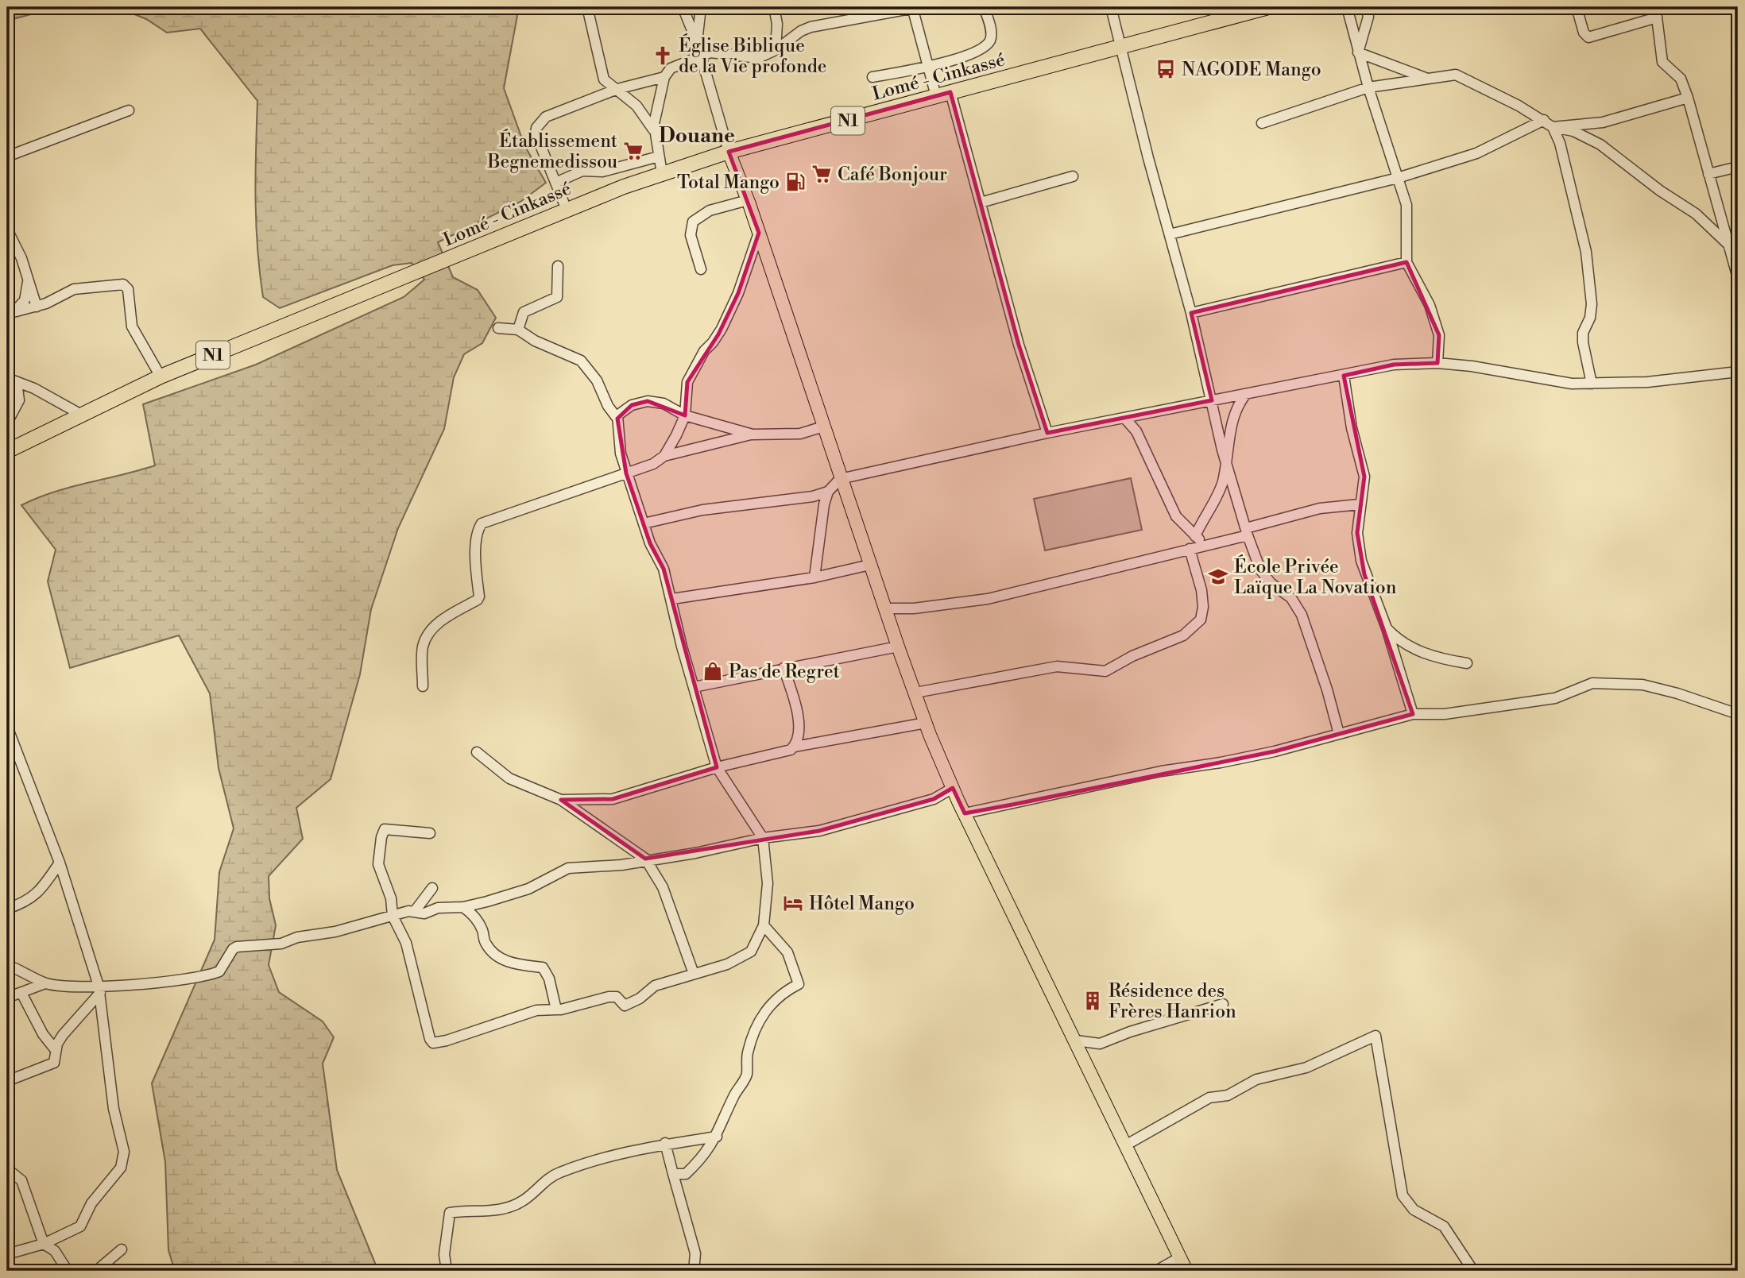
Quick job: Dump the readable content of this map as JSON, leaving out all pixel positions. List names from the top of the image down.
{
  "streets": {
    "highway": ["Lomé - Cinkassé", "N1"]
  },
  "districts": ["Douane"],
  "places": {
    "church": ["Église Biblique de la Vie profonde"],
    "bus stop": ["NAGODE Mango"],
    "supermarket": ["Établissement Begnemedissou", "Café Bonjour"],
    "fuel station": ["Total Mango"],
    "school or university": ["École Privée Laïque La Novation"],
    "shop": ["Pas de Regret"],
    "hotel": ["Hôtel Mango"],
    "building": ["Résidence des Frères Hanrion"]
  }
}
